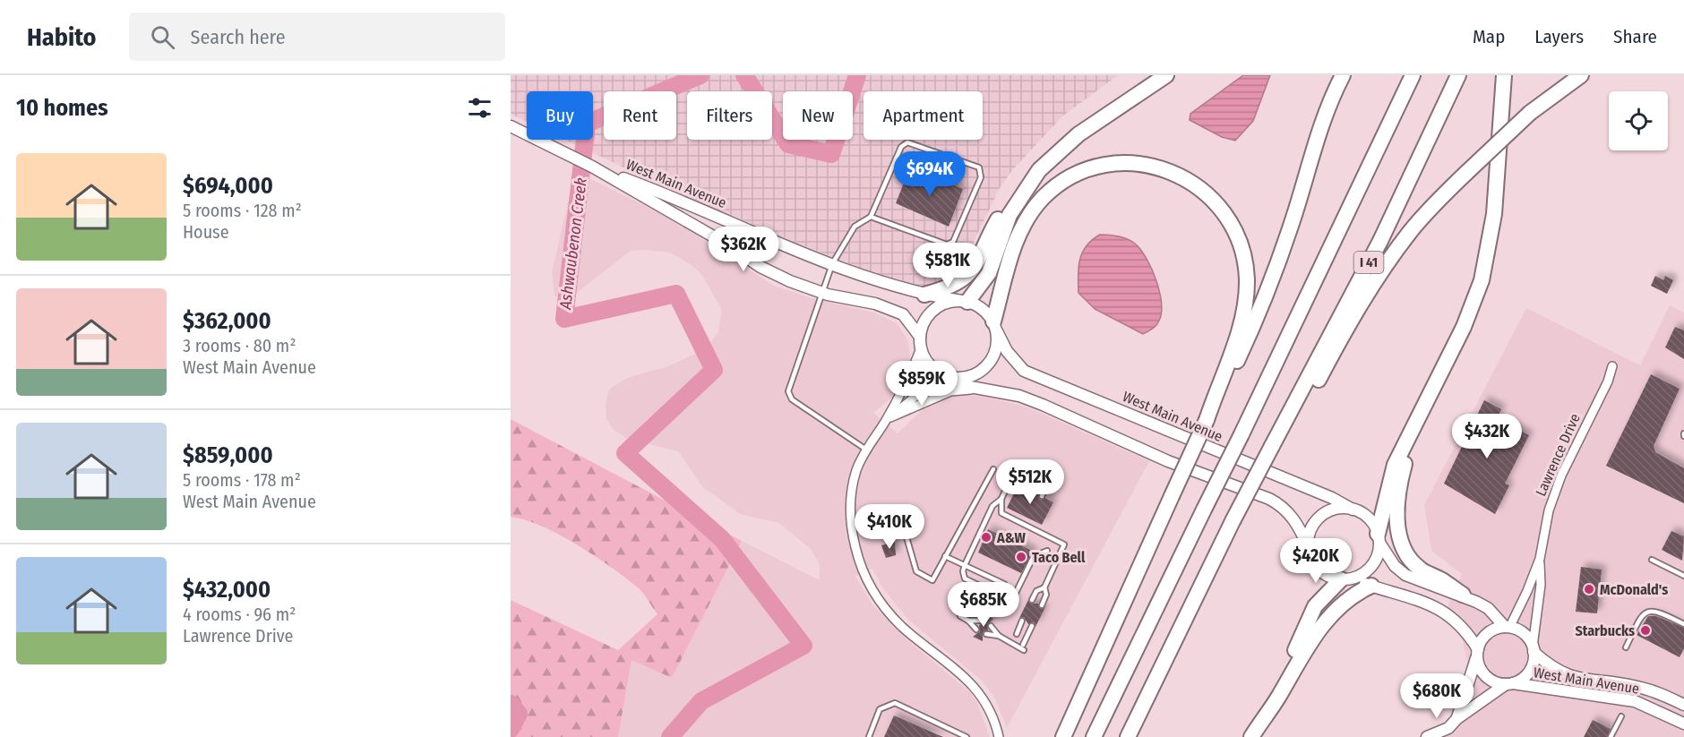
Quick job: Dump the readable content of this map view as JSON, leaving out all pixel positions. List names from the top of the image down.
{
  "streets": {
    "highway": ["I 41"],
    "main road": ["West Main Avenue"],
    "street": ["Lawrence Drive"]
  },
  "crossings": [
    ["West Main Avenue", "Lawrence Drive"]
  ],
  "water": ["Ashwaubenon Creek"],
  "places": [
    "A&W",
    "Taco Bell",
    "McDonald's",
    "Starbucks"
  ],
  "page": {
    "header": "Habito",
    "search": "Search here",
    "nav": ["Map", "Layers", "Share"],
    "heading": "10 homes",
    "chip": [
      "Buy",
      "Rent",
      "Filters",
      "New",
      "Apartment"
    ],
    "list": [
      {
        "name": "$694,000",
        "note": "5 rooms · 128 m² · House"
      },
      {
        "name": "$362,000",
        "note": "3 rooms · 80 m² · West Main Avenue"
      },
      {
        "name": "$859,000",
        "note": "5 rooms · 178 m² · West Main Avenue"
      },
      {
        "name": "$432,000",
        "note": "4 rooms · 96 m² · Lawrence Drive"
      }
    ],
    "price": [
      "$694K",
      "$362K",
      "$581K",
      "$859K",
      "$432K",
      "$512K",
      "$410K",
      "$420K",
      "$685K",
      "$680K"
    ]
  }
}
